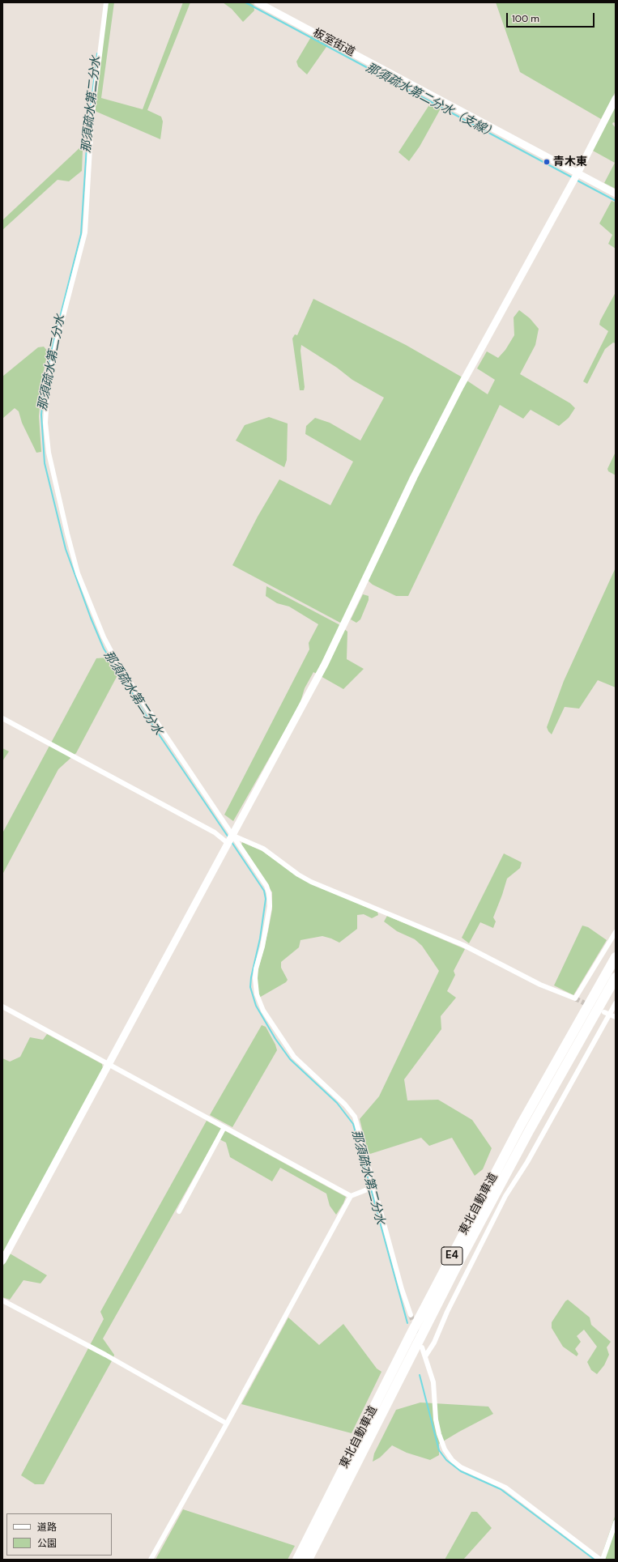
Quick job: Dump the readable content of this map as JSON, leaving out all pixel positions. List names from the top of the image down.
{
  "streets": {
    "highway": ["東北自動車道", "E4"],
    "street": ["板室街道"]
  },
  "water": ["那須疏水第二分水（支線）", "那須疏水第二分水"],
  "places": ["青木東"],
  "legend": ["道路", "公園"],
  "scale_bar": "100 m"
}
